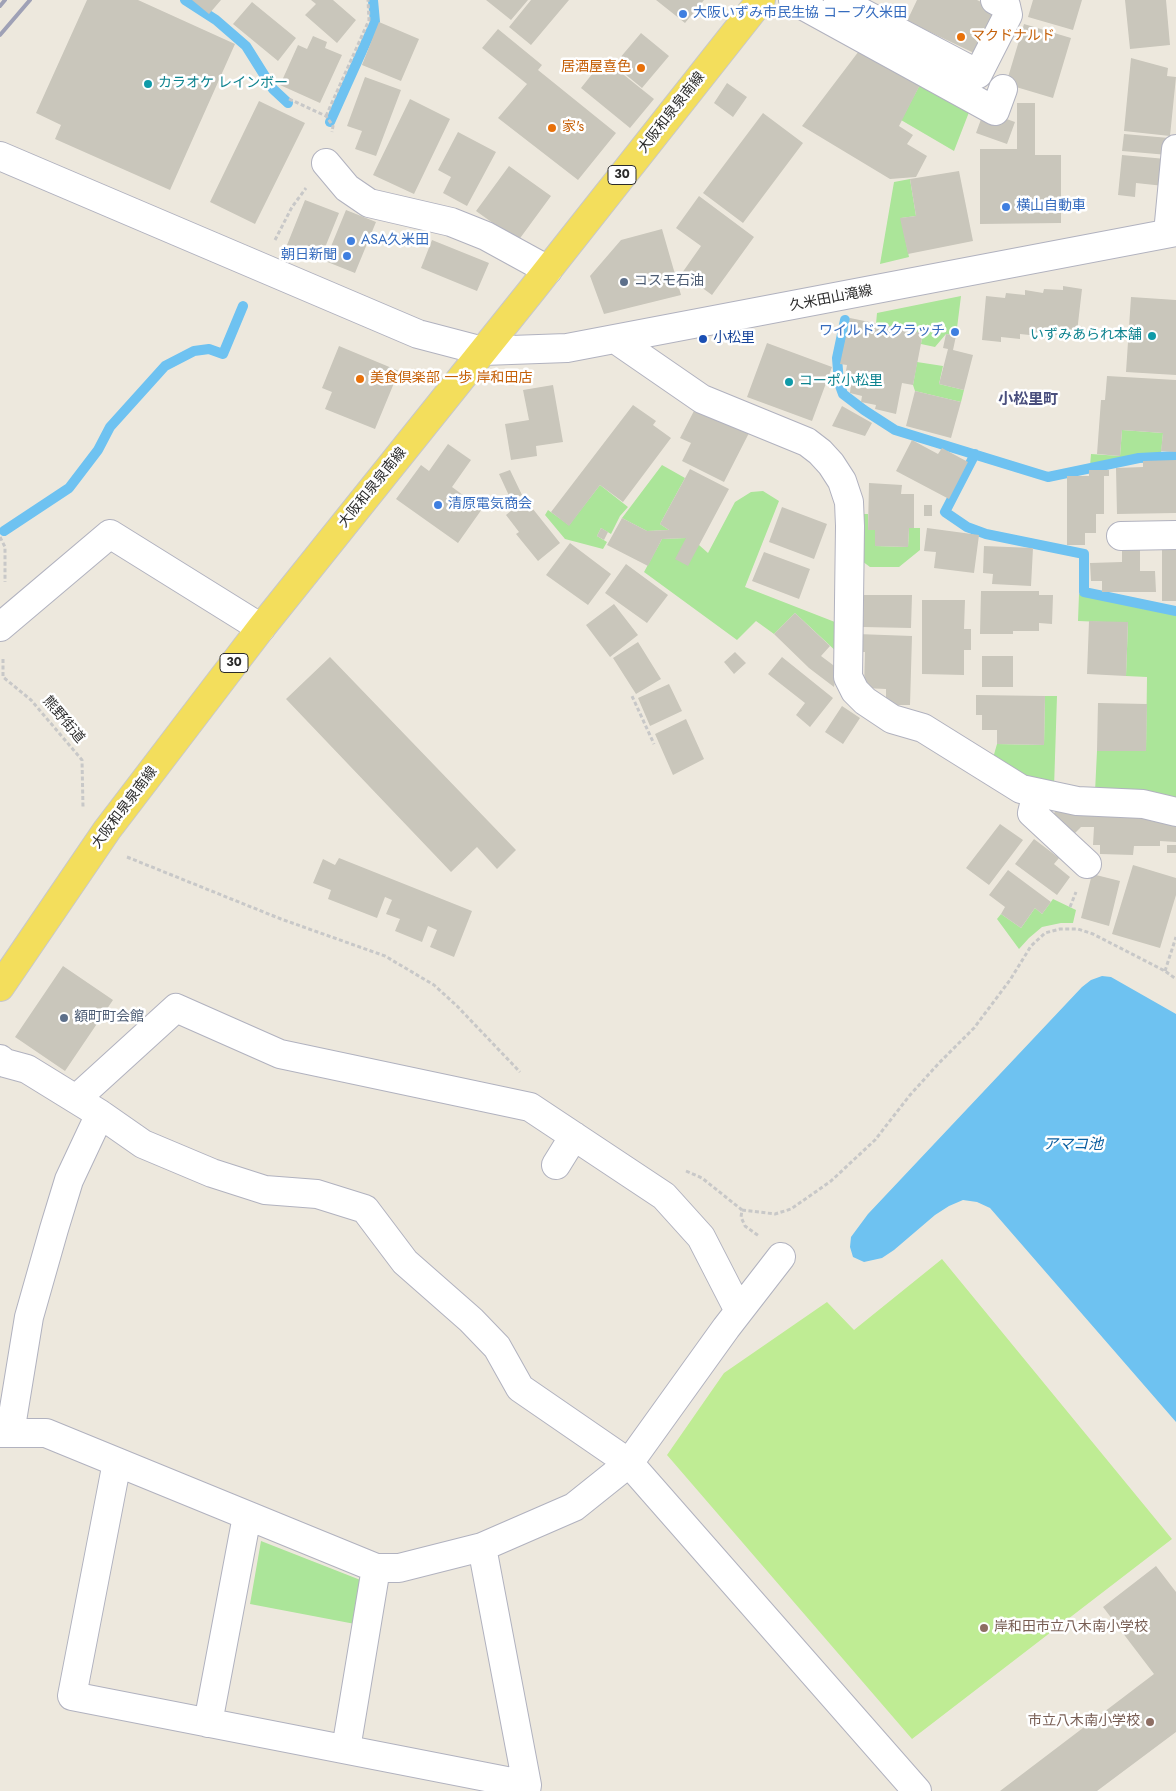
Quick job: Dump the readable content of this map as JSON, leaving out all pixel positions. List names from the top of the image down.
{
  "streets": {
    "main road": ["大阪和泉泉南線", "30"],
    "street": ["久米田山滝線"],
    "path": ["熊野街道"]
  },
  "crossings": [
    ["大阪和泉泉南線", "久米田山滝線"],
    ["大阪和泉泉南線", "熊野街道"]
  ],
  "districts": ["小松里町"],
  "water": ["アマコ池"],
  "places": [
    "大阪いずみ市民生協 コープ久米田",
    "マクドナルド",
    "居酒屋喜色",
    "カラオケ レインボー",
    "家's",
    "横山自動車",
    "ASA久米田",
    "朝日新聞",
    "コスモ石油",
    "ワイルドスクラッチ",
    "いずみあられ本舗",
    "小松里",
    "美食倶楽部 一歩 岸和田店",
    "コーポ小松里",
    "清原電気商会",
    "額町町会館",
    "岸和田市立八木南小学校",
    "市立八木南小学校"
  ]
}
